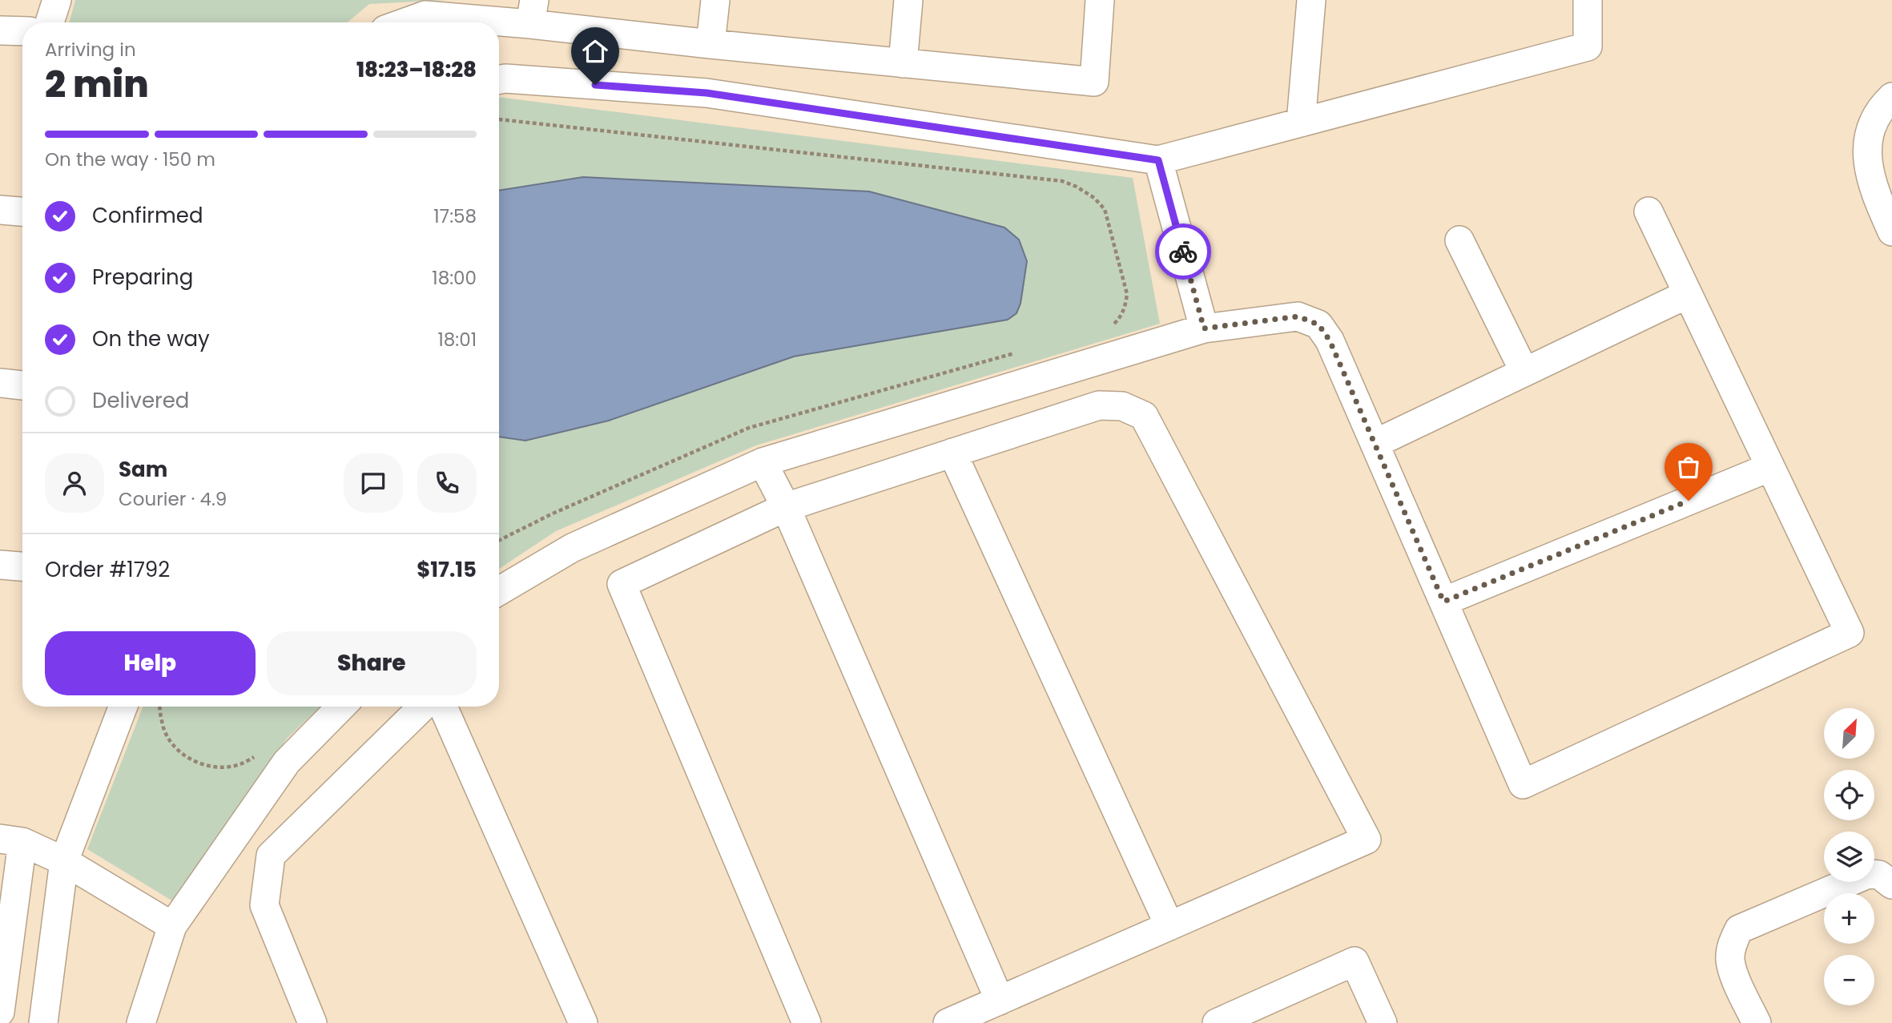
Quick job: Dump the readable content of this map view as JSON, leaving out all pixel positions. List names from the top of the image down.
{
  "north": "top right",
  "page": {
    "heading": ["2 min", "Arriving in", "18:23–18:28"],
    "panel": [
      "Sam",
      "Courier · 4.9",
      "Order #1792",
      "$17.15"
    ],
    "bar": "On the way · 150 m",
    "list": [
      ["Confirmed", "17:58"],
      ["Preparing", "18:00"],
      ["On the way", "18:01"],
      "Delivered"
    ],
    "buttons": ["Help", "Share"],
    "map_buttons": ["+", "−"]
  }
}
